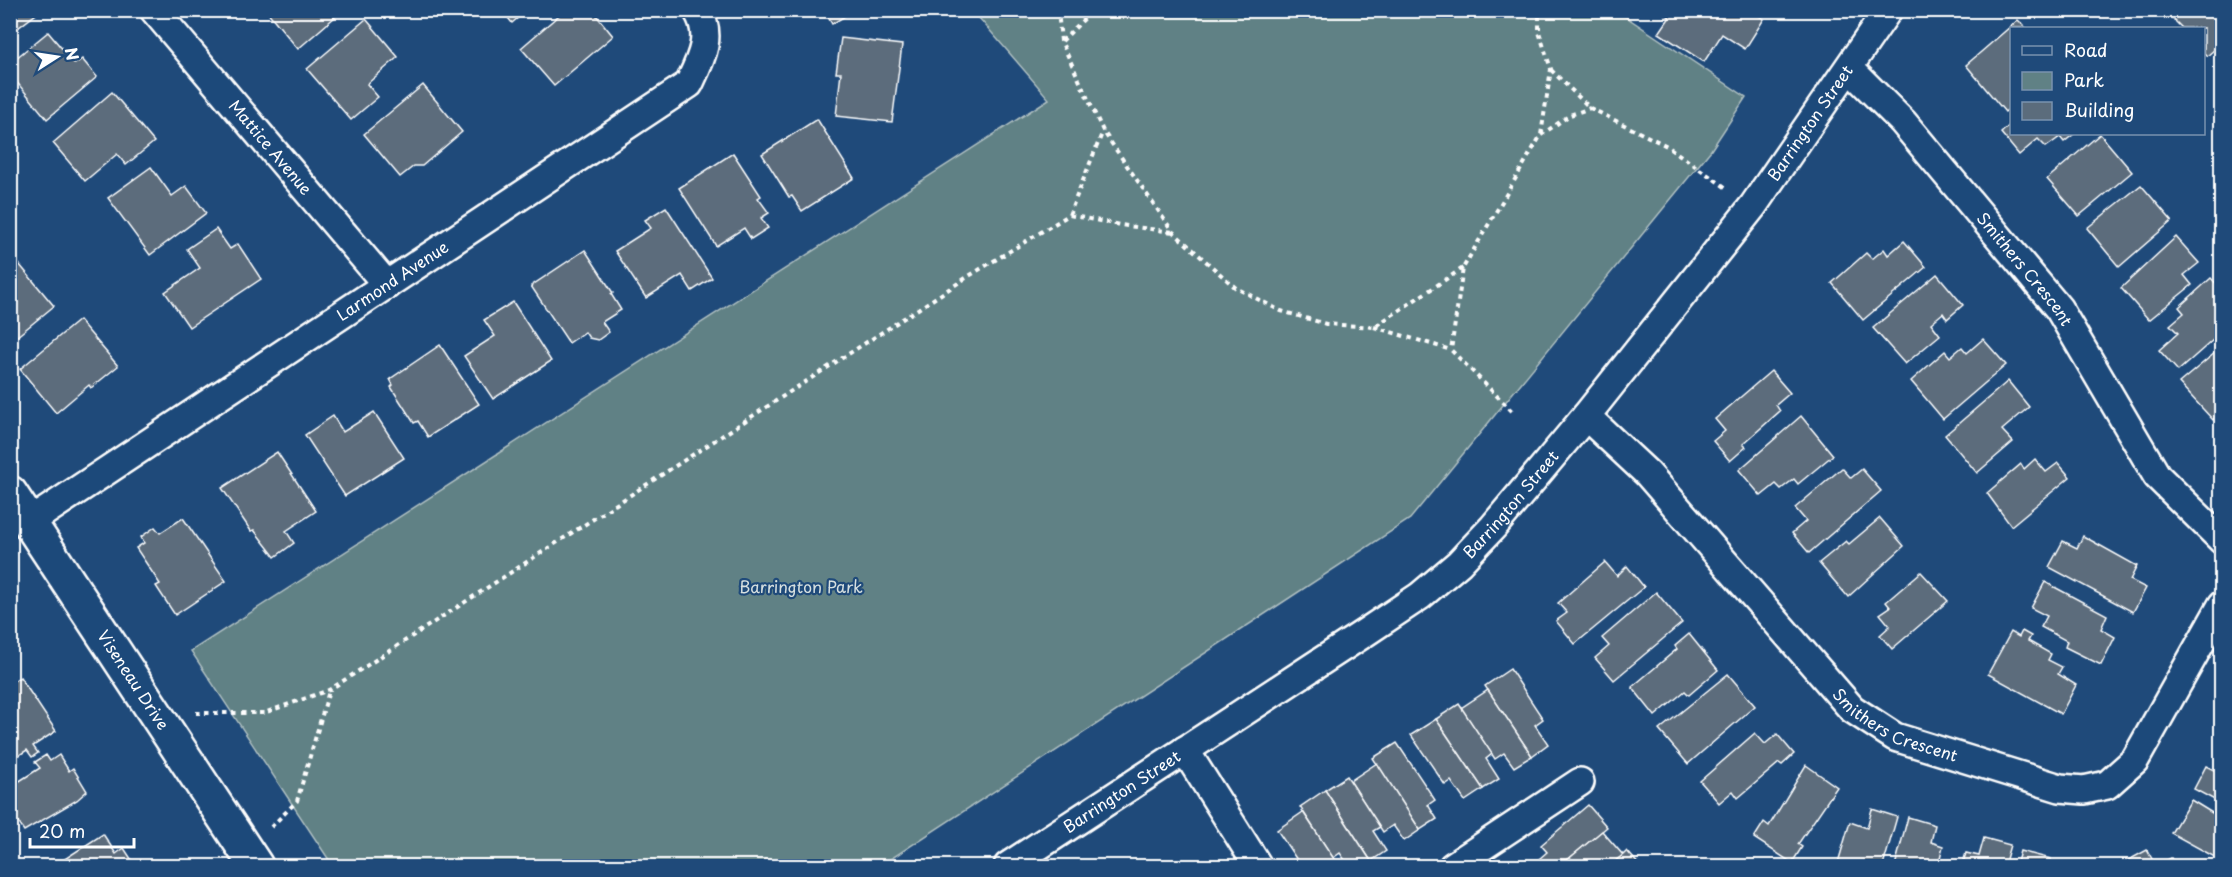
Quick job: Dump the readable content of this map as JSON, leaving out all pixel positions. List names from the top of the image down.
{
  "streets": {
    "street": [
      "Barrington Street",
      "Mattice Avenue",
      "Smithers Crescent",
      "Larmond Avenue",
      "Viseneau Drive"
    ]
  },
  "crossings": [
    ["Barrington Street", "Smithers Crescent"],
    ["Mattice Avenue", "Larmond Avenue"],
    ["Larmond Avenue", "Viseneau Drive"]
  ],
  "parks": ["Barrington Park"],
  "legend": ["Road", "Park", "Building"],
  "scale_bar": "20 m",
  "north": "right"
}
